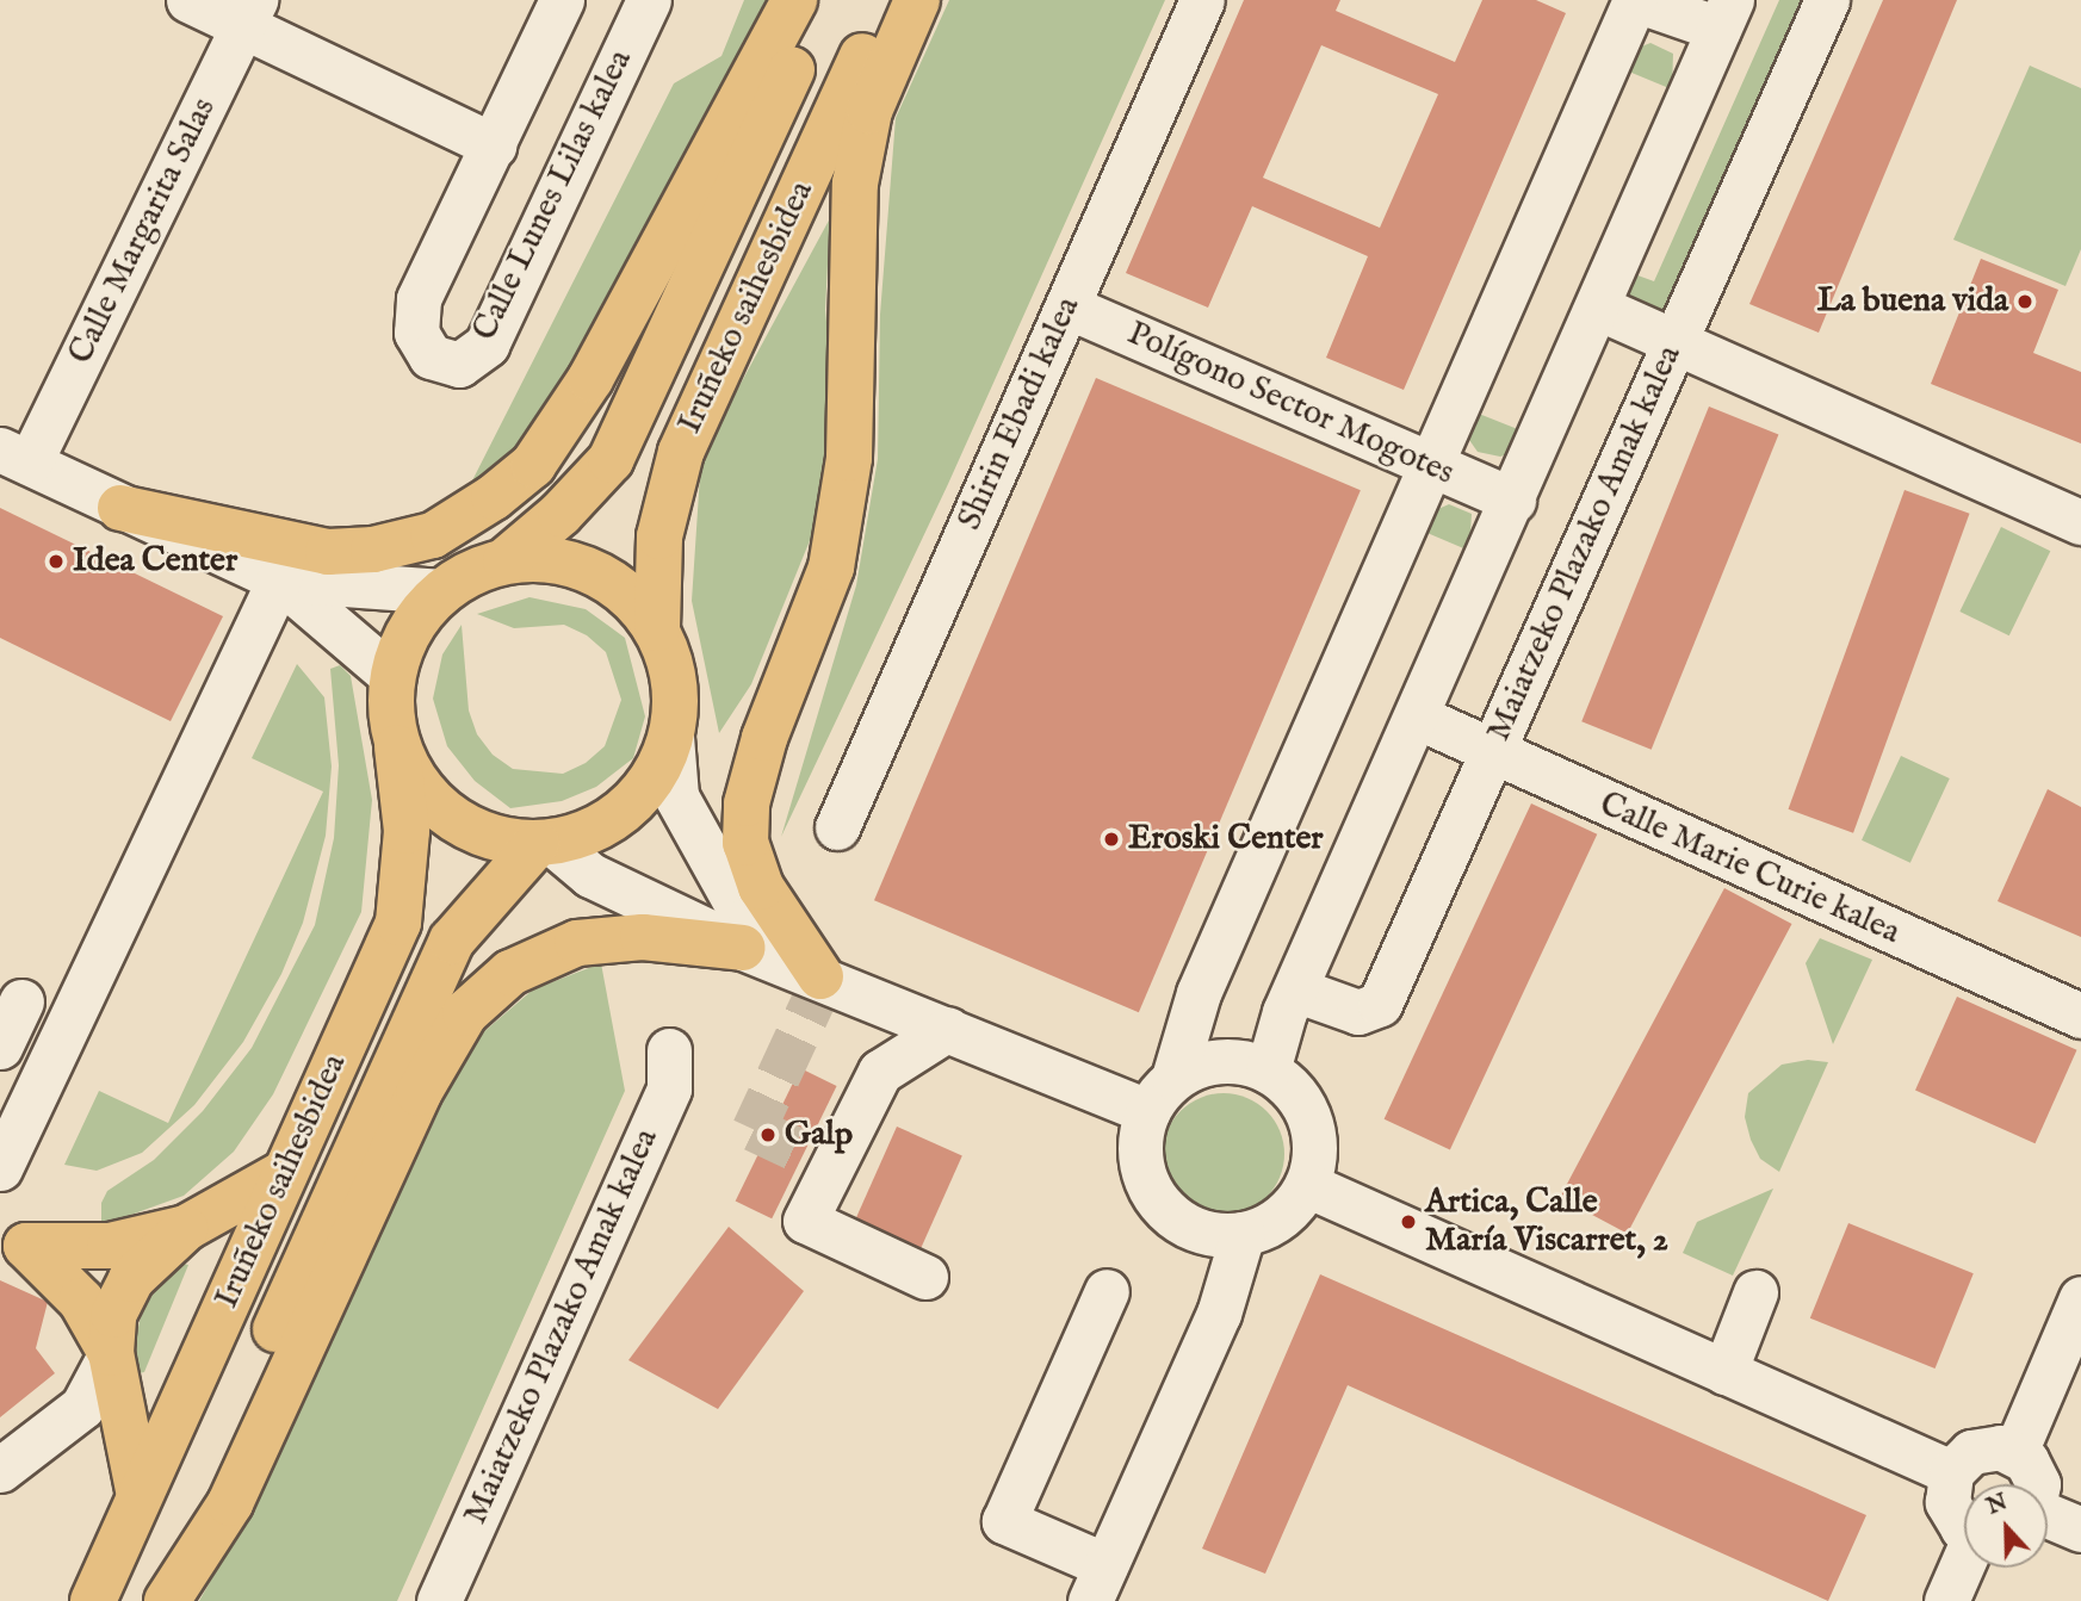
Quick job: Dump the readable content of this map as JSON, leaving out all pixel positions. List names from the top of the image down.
{
  "streets": {
    "highway": ["Iruñeko saihesbidea"],
    "street": [
      "Calle Lunes Lilas kalea",
      "Calle Margarita Salas",
      "Polígono Sector Mogotes",
      "Shirin Ebadi kalea",
      "Maiatzeko Plazako Amak kalea",
      "Calle Marie Curie kalea"
    ]
  },
  "crossings": [
    ["Polígono Sector Mogotes", "Shirin Ebadi kalea"],
    ["Maiatzeko Plazako Amak kalea", "Calle Marie Curie kalea"]
  ],
  "places": [
    "La buena vida",
    "Idea Center",
    "Eroski Center",
    "Galp",
    "Artica, Calle María Viscarret, 2"
  ],
  "north": "top"
}
